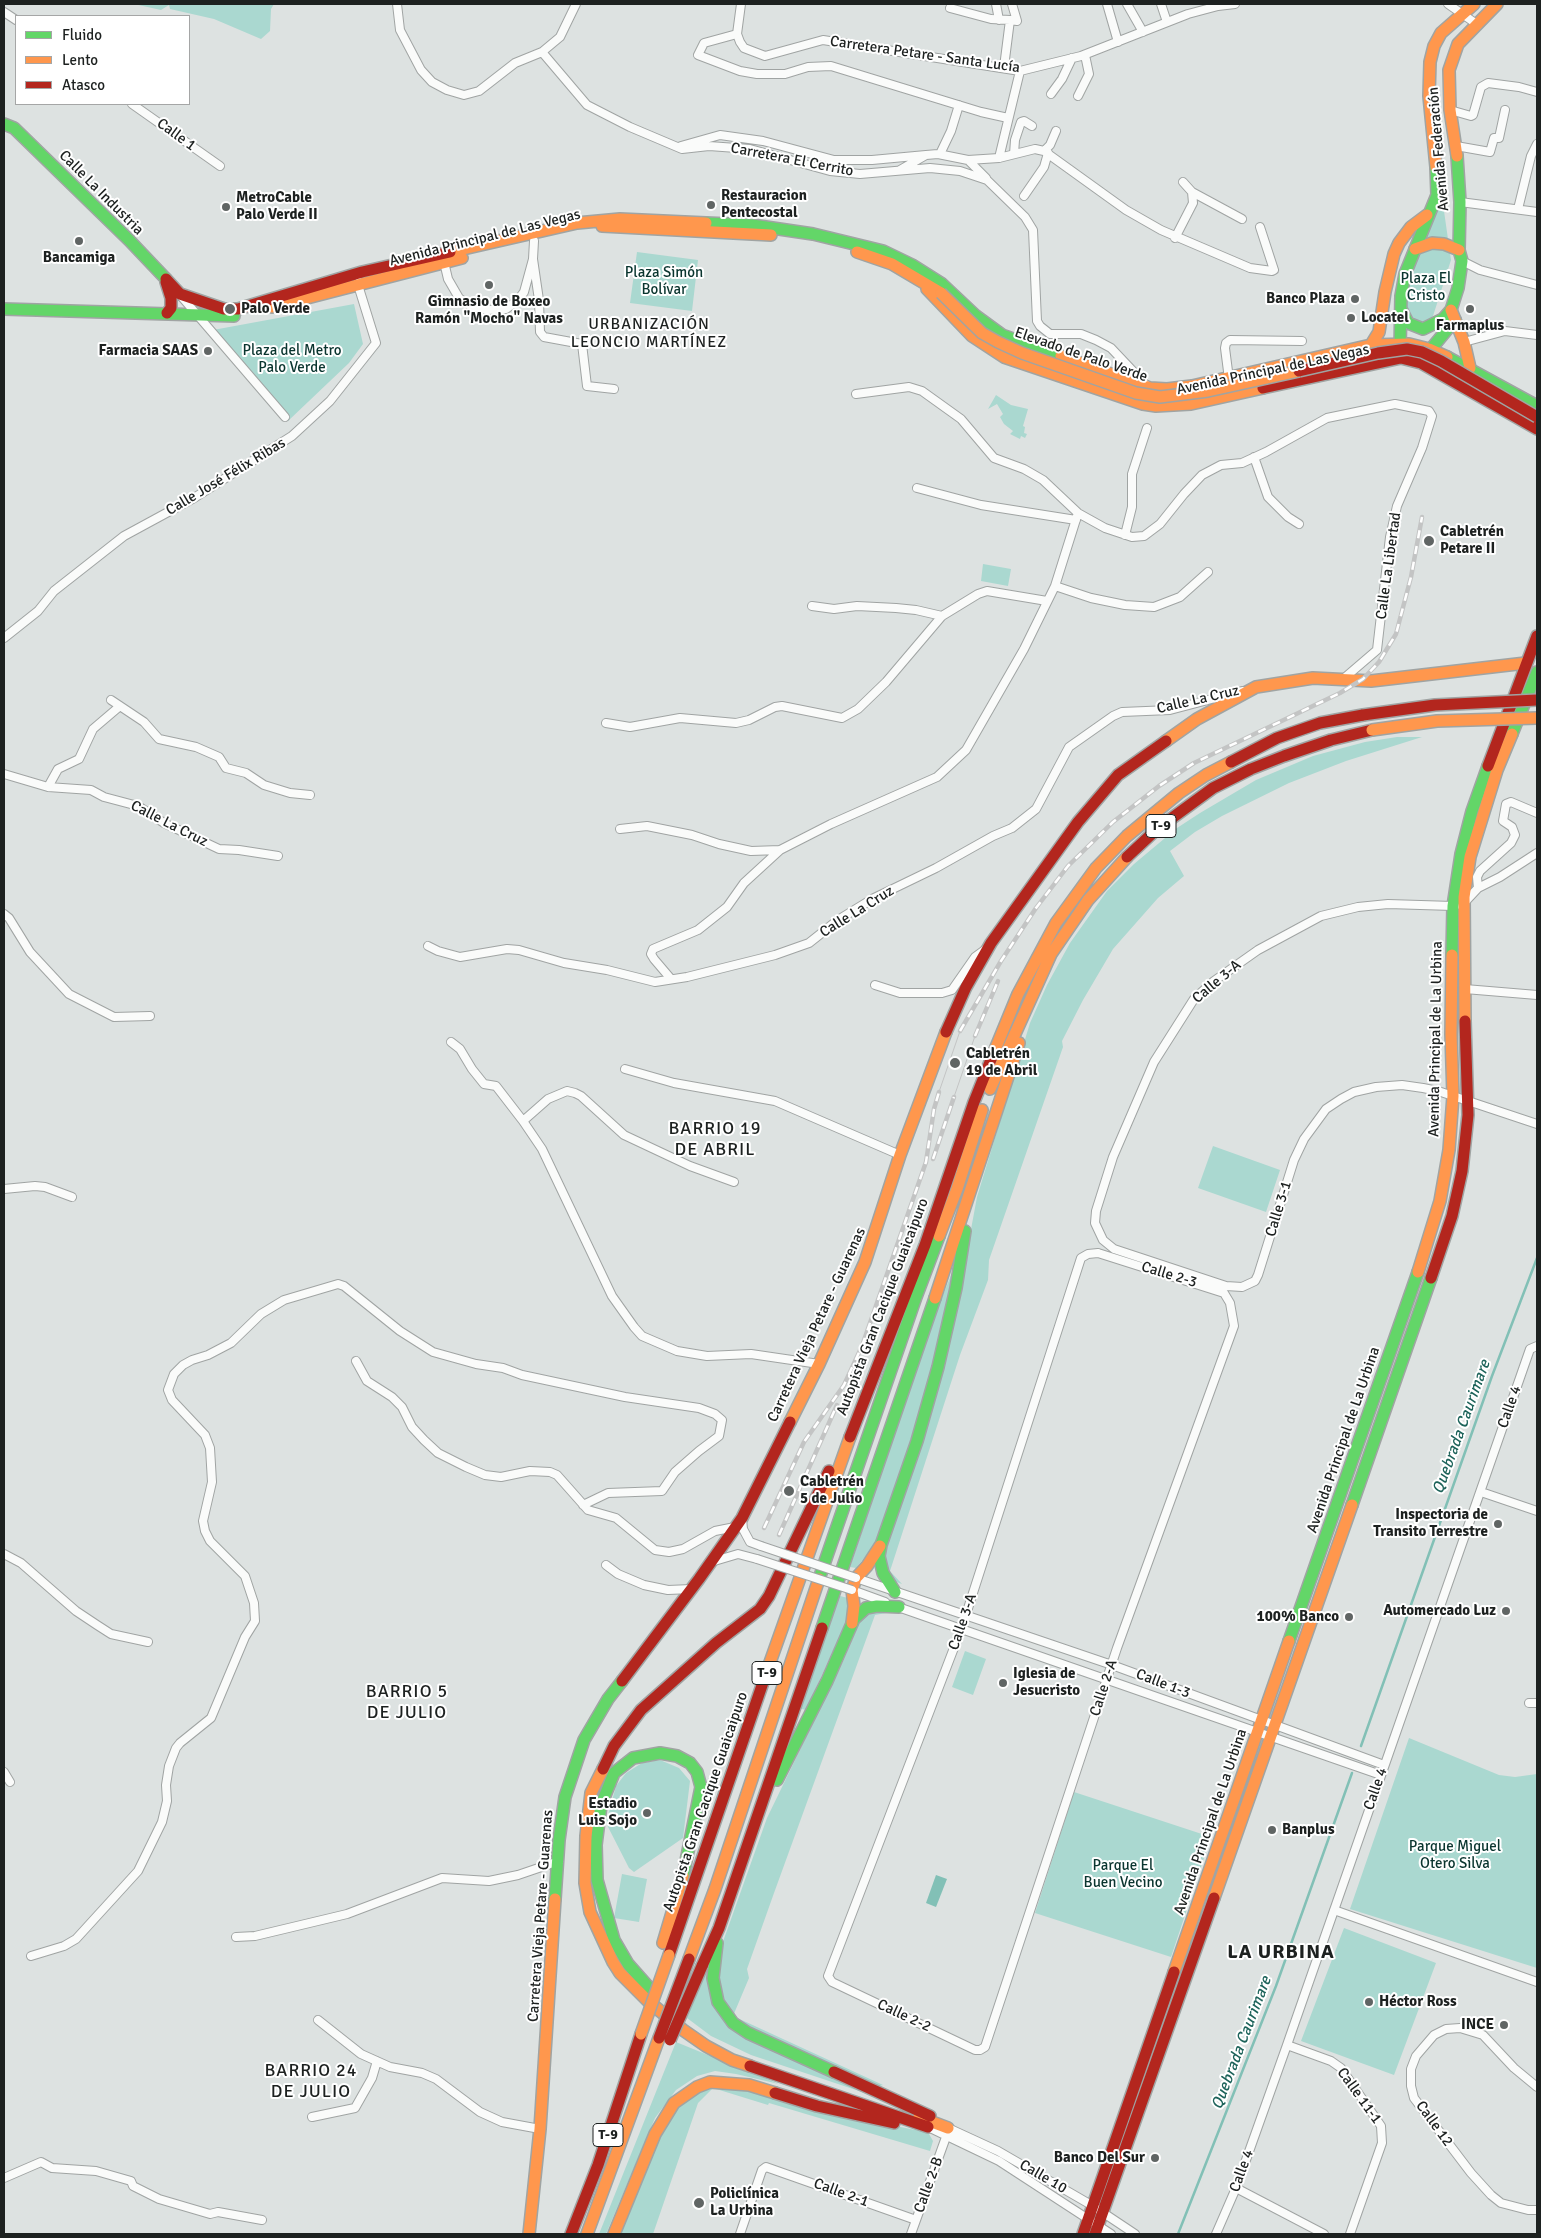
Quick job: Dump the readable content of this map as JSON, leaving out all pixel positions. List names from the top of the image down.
{
  "streets": {
    "main road": [
      "Avenida Federación",
      "Calle La Industria",
      "Avenida Principal de Las Vegas",
      "Elevado de Palo Verde",
      "T-9",
      "Avenida Principal de La Urbina",
      "Autopista Gran Cacique Guaicaipuro",
      "Carretera Vieja Petare - Guarenas"
    ],
    "street": [
      "Carretera Petare - Santa Lucía",
      "Calle 1",
      "Carretera El Cerrito",
      "Calle José Félix Ribas",
      "Calle La Libertad",
      "Calle La Cruz",
      "Calle 3-A",
      "Calle 3-1",
      "Calle 2-3",
      "Calle 4",
      "Calle 1-3",
      "Calle 2-A",
      "Calle 2-2",
      "Calle 11-1",
      "Calle 12",
      "Calle 10",
      "Calle 2-B",
      "Calle 2-1"
    ]
  },
  "crossings": [
    ["Carretera El Cerrito", "Avenida Principal de Las Vegas"],
    ["Calle La Industria", "Avenida Principal de Las Vegas"],
    ["Avenida Principal de Las Vegas", "Elevado de Palo Verde"],
    ["Avenida Principal de Las Vegas", "Calle José Félix Ribas"],
    ["Calle La Libertad", "Carretera Vieja Petare - Guarenas"],
    ["Calle La Cruz", "Carretera Vieja Petare - Guarenas"],
    ["Calle 3-A", "Avenida Principal de La Urbina"],
    ["Calle 3-A", "Calle 3-1"],
    ["Calle 3-A", "Calle 2-3"],
    ["Calle 3-A", "Calle 1-3"],
    ["Calle 3-A", "Calle 2-2"],
    ["Avenida Principal de La Urbina", "Calle 3-1"],
    ["Avenida Principal de La Urbina", "Carretera Vieja Petare - Guarenas"],
    ["Avenida Principal de La Urbina", "Calle 1-3"],
    ["Avenida Principal de La Urbina", "Calle 10"],
    ["Calle 2-3", "Calle 2-A"],
    ["Carretera Vieja Petare - Guarenas", "Calle 1-3"],
    ["Calle 4", "Calle 1-3"],
    ["Calle 4", "Calle 11-1"],
    ["Calle 1-3", "Calle 2-A"],
    ["Calle 2-A", "Calle 2-2"],
    ["Calle 10", "Calle 2-B"],
    ["Calle 2-B", "Calle 2-1"]
  ],
  "districts": [
    "URBANIZACIÓN LEONCIO MARTÍNEZ",
    "BARRIO 19 DE ABRIL",
    "BARRIO 5 DE JULIO",
    "LA URBINA",
    "BARRIO 24 DE JULIO"
  ],
  "water": ["Quebrada Caurimare"],
  "parks": [
    "Plaza Simón Bolívar",
    "Plaza El Cristo",
    "Plaza del Metro Palo Verde",
    "Parque Miguel Otero Silva",
    "Parque El Buen Vecino"
  ],
  "places": [
    "Restauracion Pentecostal",
    "MetroCable Palo Verde II",
    "Bancamiga",
    "Gimnasio de Boxeo Ramón \"Mocho\" Navas",
    "Banco Plaza",
    "Palo Verde",
    "Farmaplus",
    "Locatel",
    "Farmacia SAAS",
    "Cabletrén Petare II",
    "Cabletrén 19 de Abril",
    "Cabletrén 5 de Julio",
    "Inspectoria de Transito Terrestre",
    "Automercado Luz",
    "100% Banco",
    "Iglesia de Jesucristo",
    "Estadio Luis Sojo",
    "Banplus",
    "Héctor Ross",
    "INCE",
    "Banco Del Sur",
    "Policlínica La Urbina"
  ],
  "legend": ["Fluido", "Lento", "Atasco"]
}
